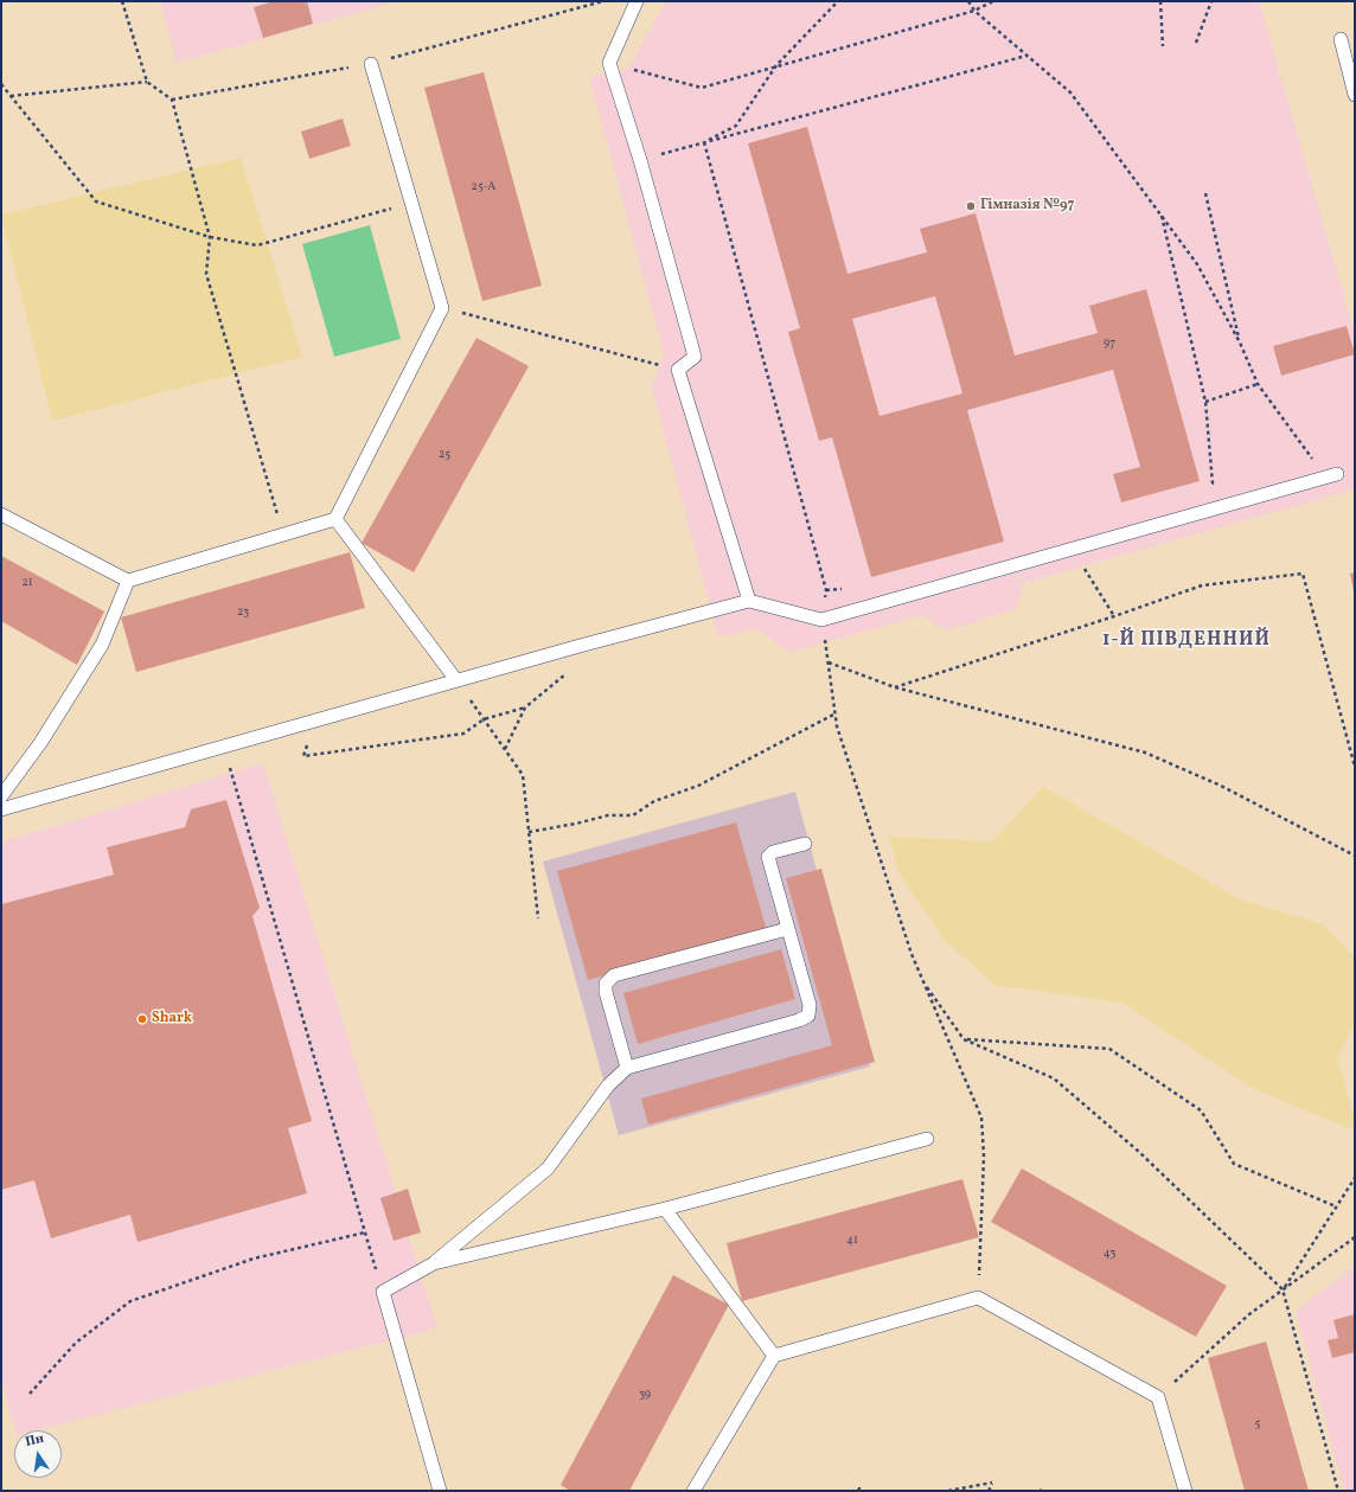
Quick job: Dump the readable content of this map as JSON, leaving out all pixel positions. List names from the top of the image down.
{
  "districts": ["1-Й ПІВДЕННИЙ"],
  "places": ["Гімназія №97", "Shark"],
  "house_numbers": [
    "25-А",
    "97",
    "25",
    "21",
    "23",
    "41",
    "43",
    "39",
    "5"
  ],
  "north": "top"
}
